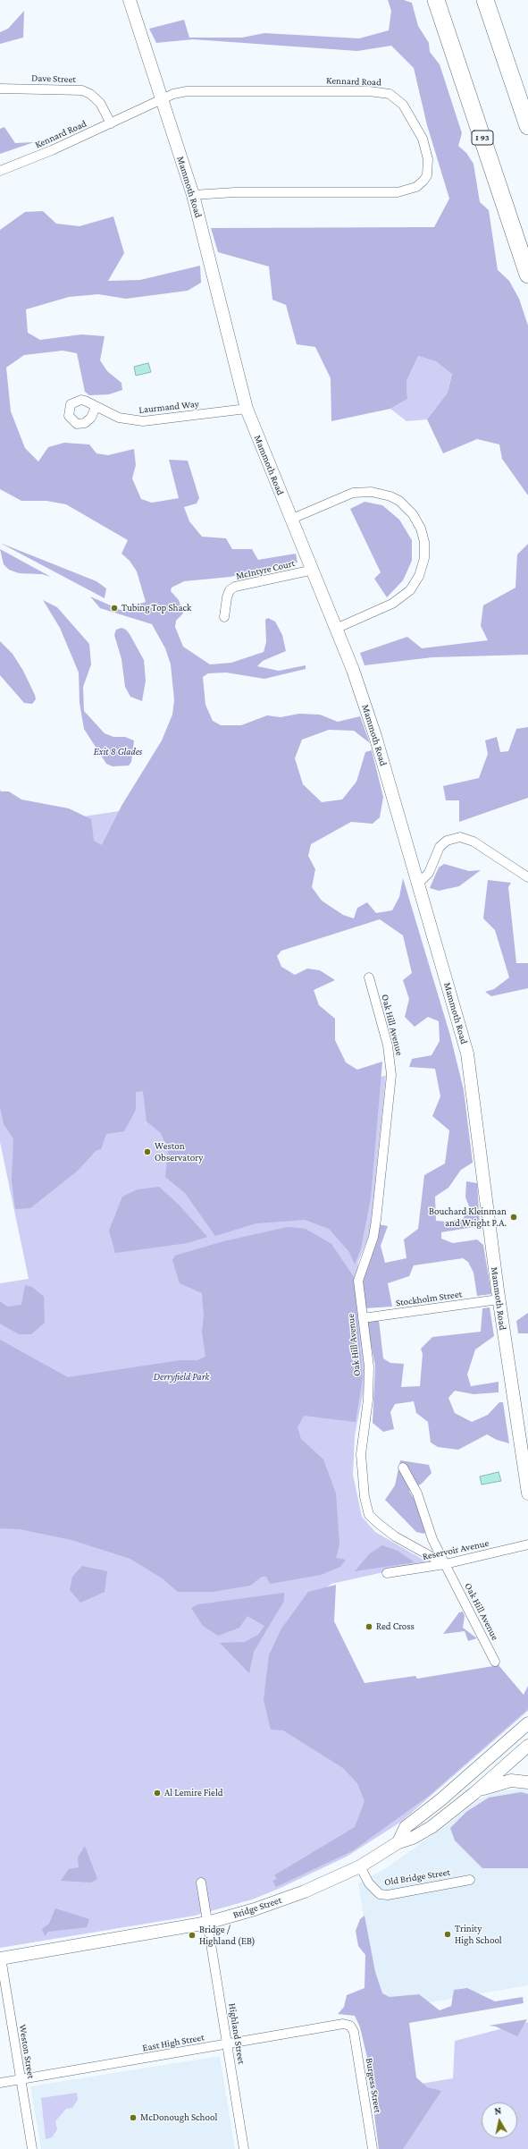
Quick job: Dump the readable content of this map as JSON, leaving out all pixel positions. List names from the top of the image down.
{
  "streets": {
    "highway": ["I 93"],
    "main road": ["Mammoth Road", "Bridge Street"],
    "street": [
      "Dave Street",
      "Kennard Road",
      "Laurmand Way",
      "McIntyre Court",
      "Oak Hill Avenue",
      "Stockholm Street",
      "Reservoir Avenue",
      "Old Bridge Street",
      "Highland Street",
      "East High Street",
      "Weston Street",
      "Burgess Street"
    ]
  },
  "crossings": [
    ["Dave Street", "Kennard Road"],
    ["Kennard Road", "Mammoth Road"],
    ["Mammoth Road", "Laurmand Way"],
    ["Mammoth Road", "McIntyre Court"],
    ["Mammoth Road", "Stockholm Street"],
    ["Oak Hill Avenue", "Stockholm Street"],
    ["Oak Hill Avenue", "Reservoir Avenue"],
    ["Old Bridge Street", "Bridge Street"],
    ["Bridge Street", "Highland Street"],
    ["Bridge Street", "Weston Street"],
    ["Highland Street", "East High Street"],
    ["East High Street", "Weston Street"],
    ["East High Street", "Burgess Street"]
  ],
  "parks": ["Exit 8 Glades", "Derryfield Park"],
  "places": [
    "Tubing Top Shack",
    "Weston Observatory",
    "Bouchard Kleinman and Wright P.A.",
    "Red Cross",
    "Al Lemire Field",
    "Trinity High School",
    "Bridge / Highland (EB)",
    "McDonough School"
  ],
  "north": "top"
}
